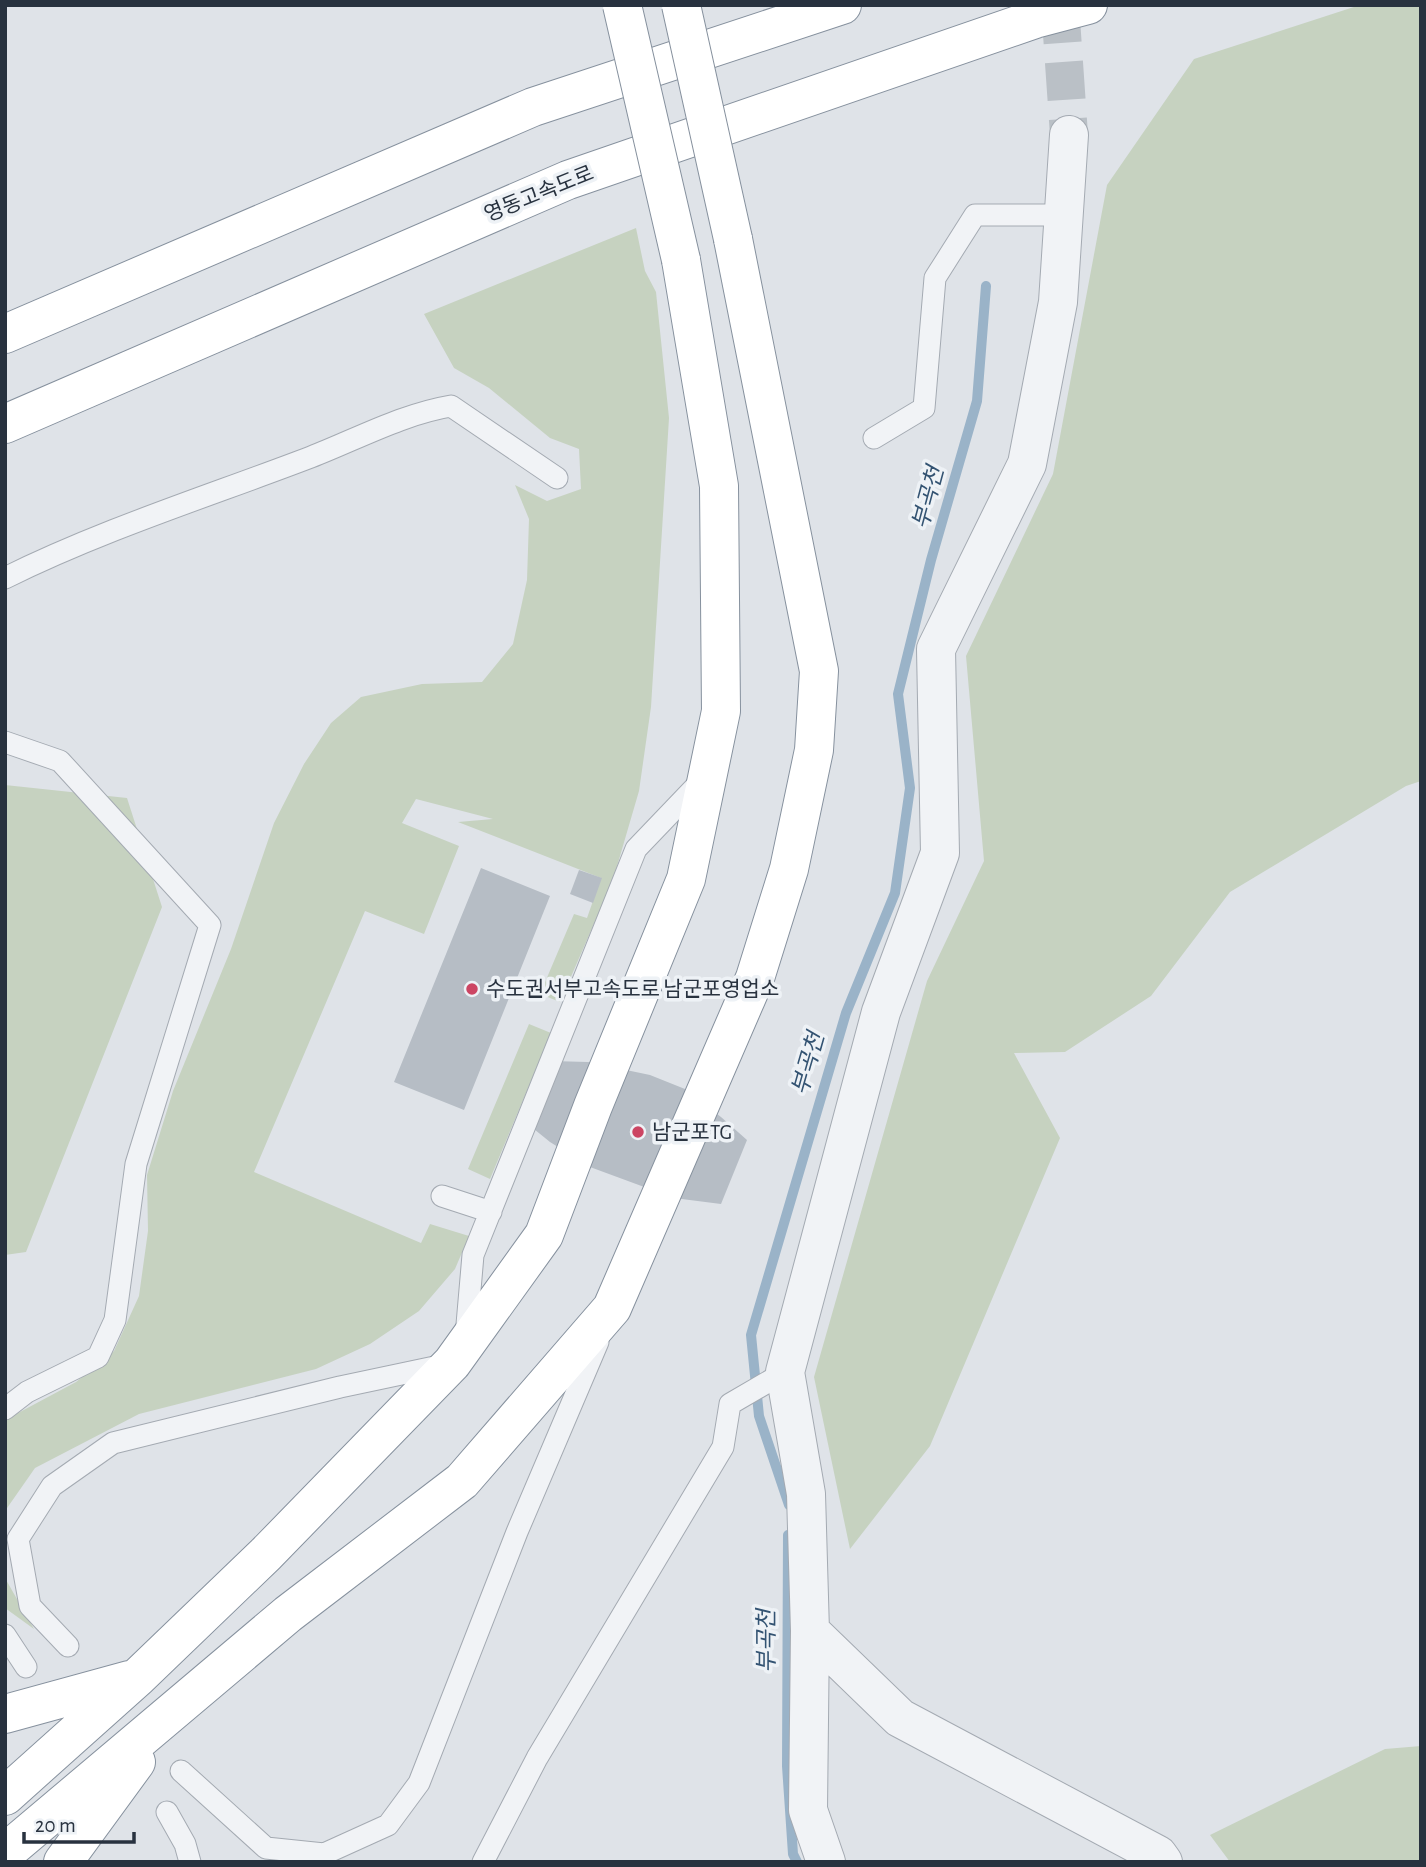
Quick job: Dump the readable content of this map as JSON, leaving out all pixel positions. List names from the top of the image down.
{
  "streets": {
    "highway": ["영동고속도로"]
  },
  "water": ["부곡천"],
  "places": ["수도권서부고속도로 남군포영업소", "남군포TG"],
  "scale_bar": "20 m"
}
